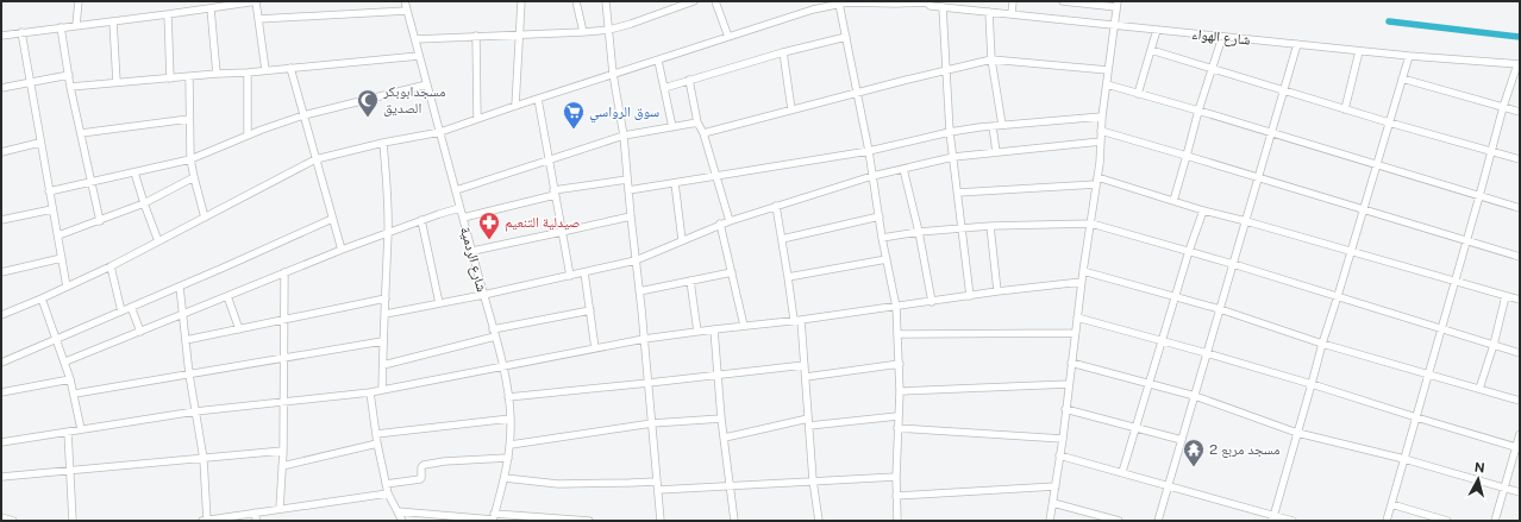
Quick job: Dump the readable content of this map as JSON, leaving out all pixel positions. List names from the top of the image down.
{
  "streets": {
    "street": ["شارع الهواء", "شارع الردمية"]
  },
  "crossings": [
    ["شارع الهواء", "شارع الردمية"]
  ],
  "places": {
    "mosque": ["مسجدابوبكر الصديق"],
    "supermarket": ["سوق الرواسي"],
    "pharmacy": ["صيدلية التنعيم"],
    "temple": ["مسجد مربع 2"]
  },
  "north": "top"
}
